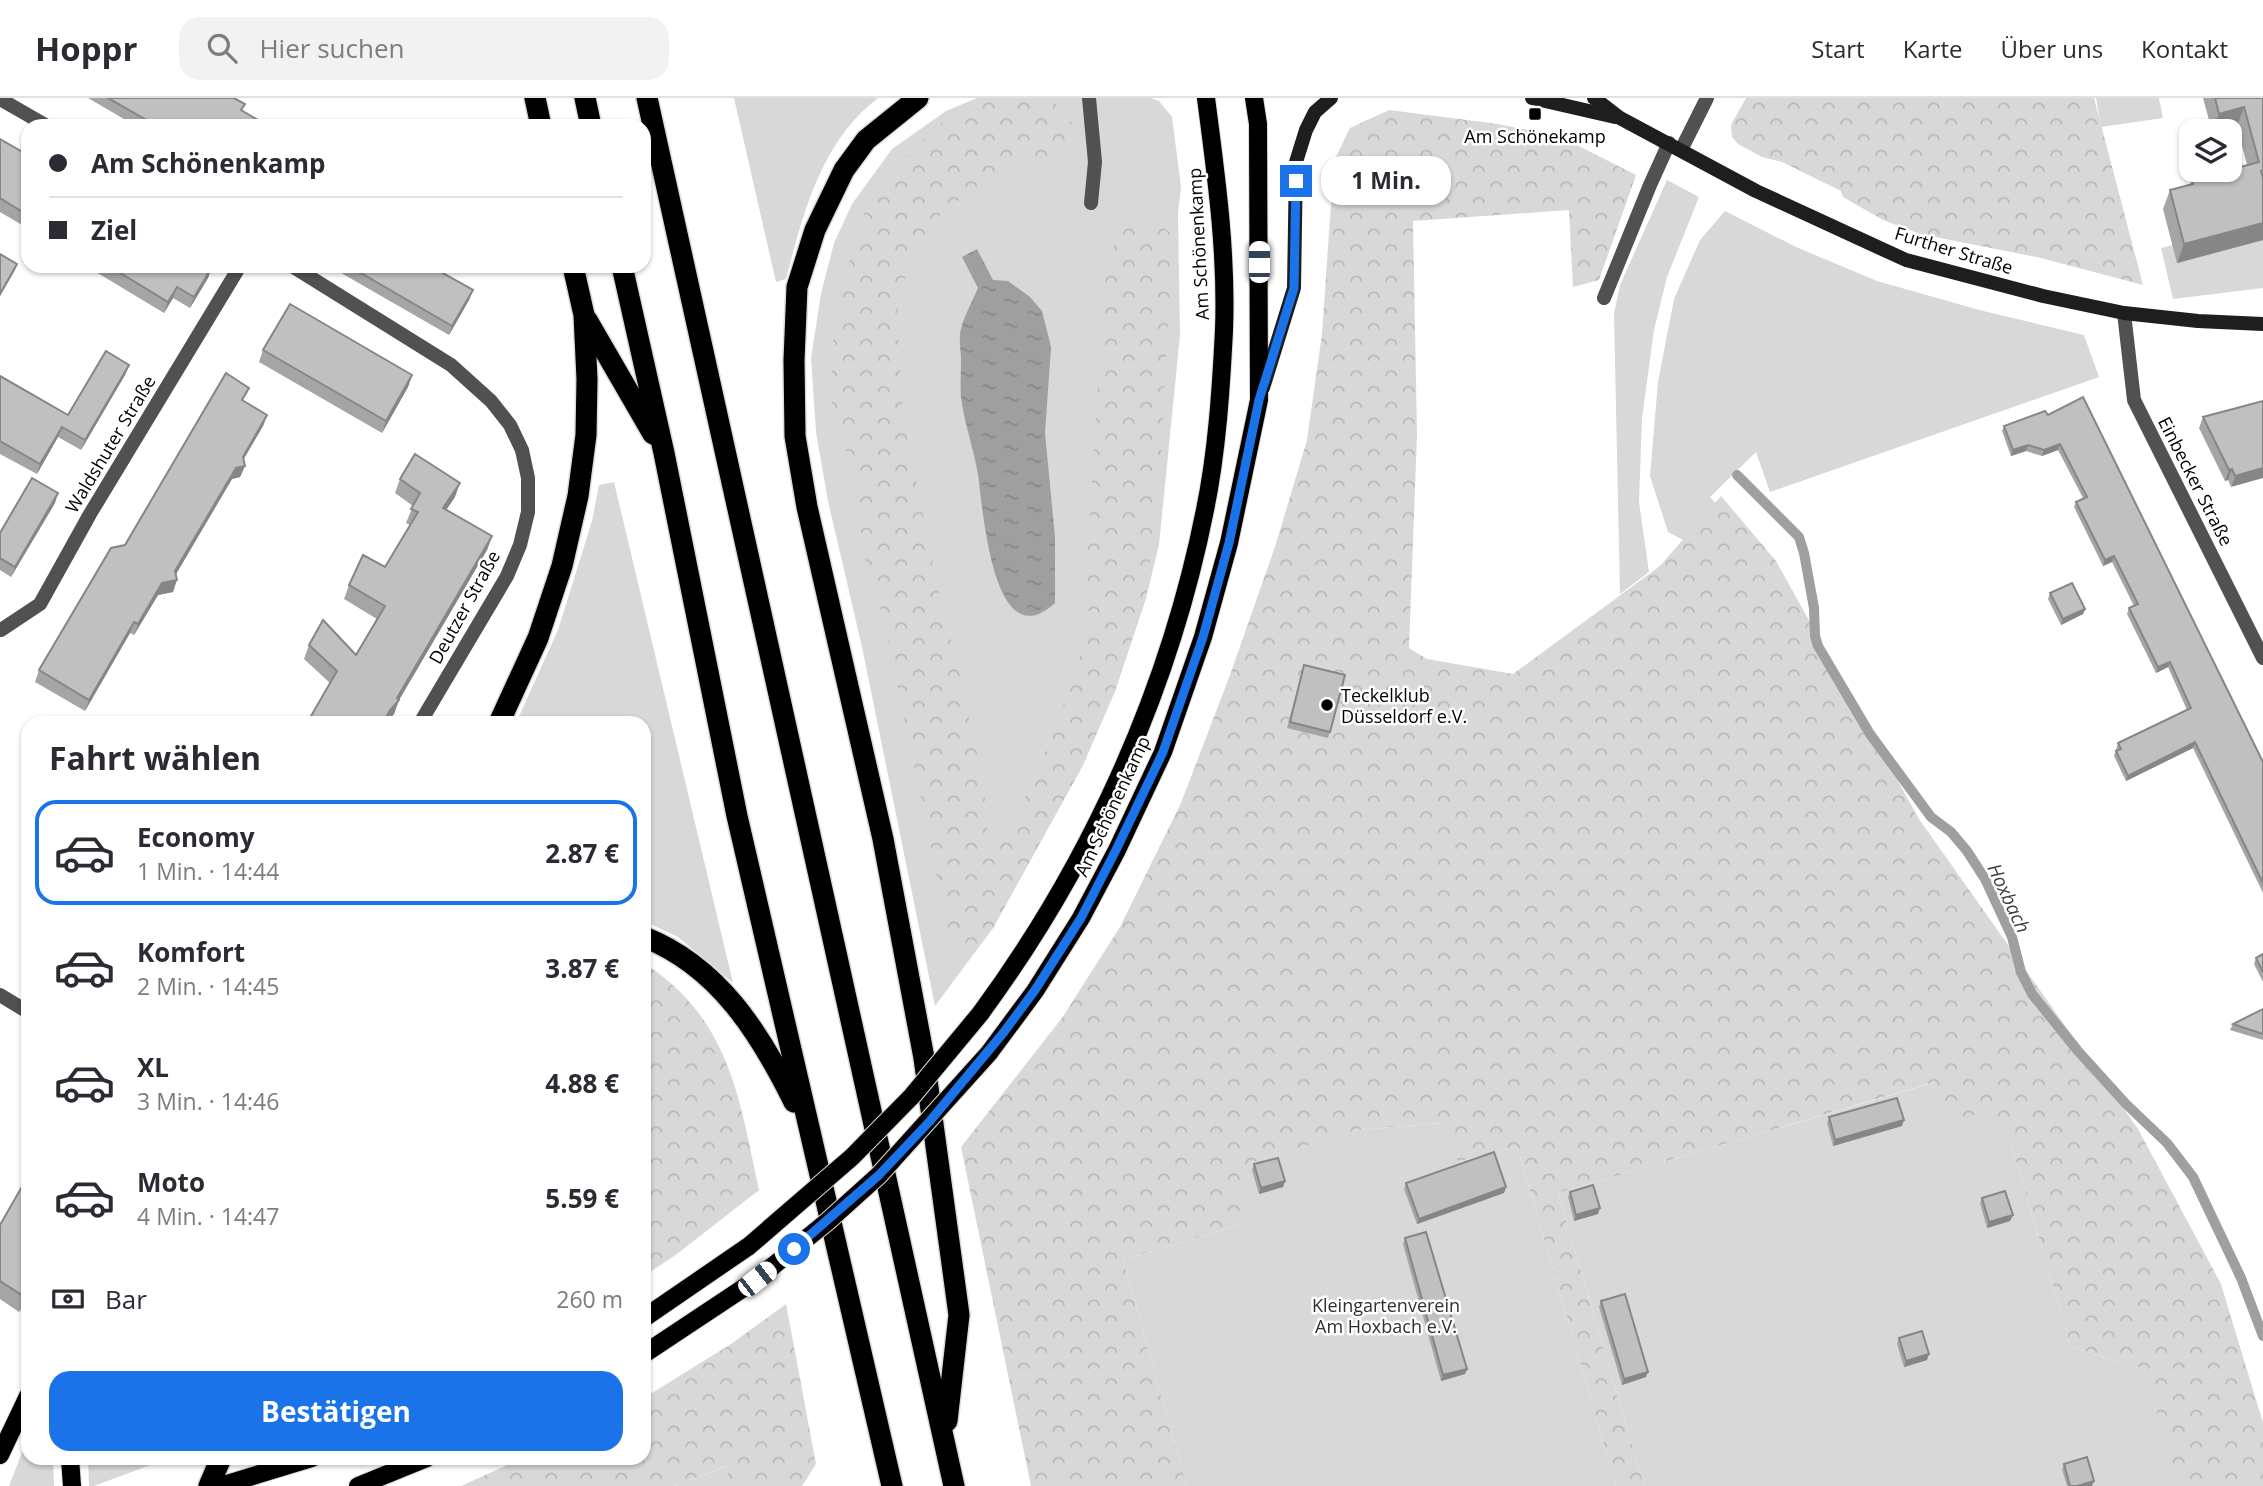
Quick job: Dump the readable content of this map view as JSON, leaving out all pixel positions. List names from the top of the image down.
{
  "streets": {
    "main road": ["Am Schönenkamp"],
    "street": [
      "Further Straße",
      "Waldshuter Straße",
      "Einbecker Straße",
      "Deutzer Straße"
    ]
  },
  "crossings": [
    ["Further Straße", "Einbecker Straße"]
  ],
  "water": ["Hoxbach"],
  "parks": ["Kleingartenverein Am Hoxbach e.V."],
  "places": {
    "transit": ["Am Schönekamp"],
    "other": ["Teckelklub Düsseldorf e.V."]
  },
  "page": {
    "header": "Hoppr",
    "search": "Hier suchen",
    "nav": [
      "Start",
      "Karte",
      "Über uns",
      "Kontakt"
    ],
    "banner": ["Am Schönenkamp", "Ziel"],
    "bubble": "1 Min.",
    "heading": "Fahrt wählen",
    "list": [
      {
        "name": "Economy",
        "note": "1 Min. · 14:44",
        "value": "2.87 €"
      },
      {
        "name": "Komfort",
        "note": "2 Min. · 14:45",
        "value": "3.87 €"
      },
      {
        "name": "XL",
        "note": "3 Min. · 14:46",
        "value": "4.88 €"
      },
      {
        "name": "Moto",
        "note": "4 Min. · 14:47",
        "value": "5.59 €"
      }
    ],
    "pay": ["Bar", "260 m"],
    "buttons": "Bestätigen"
  }
}
